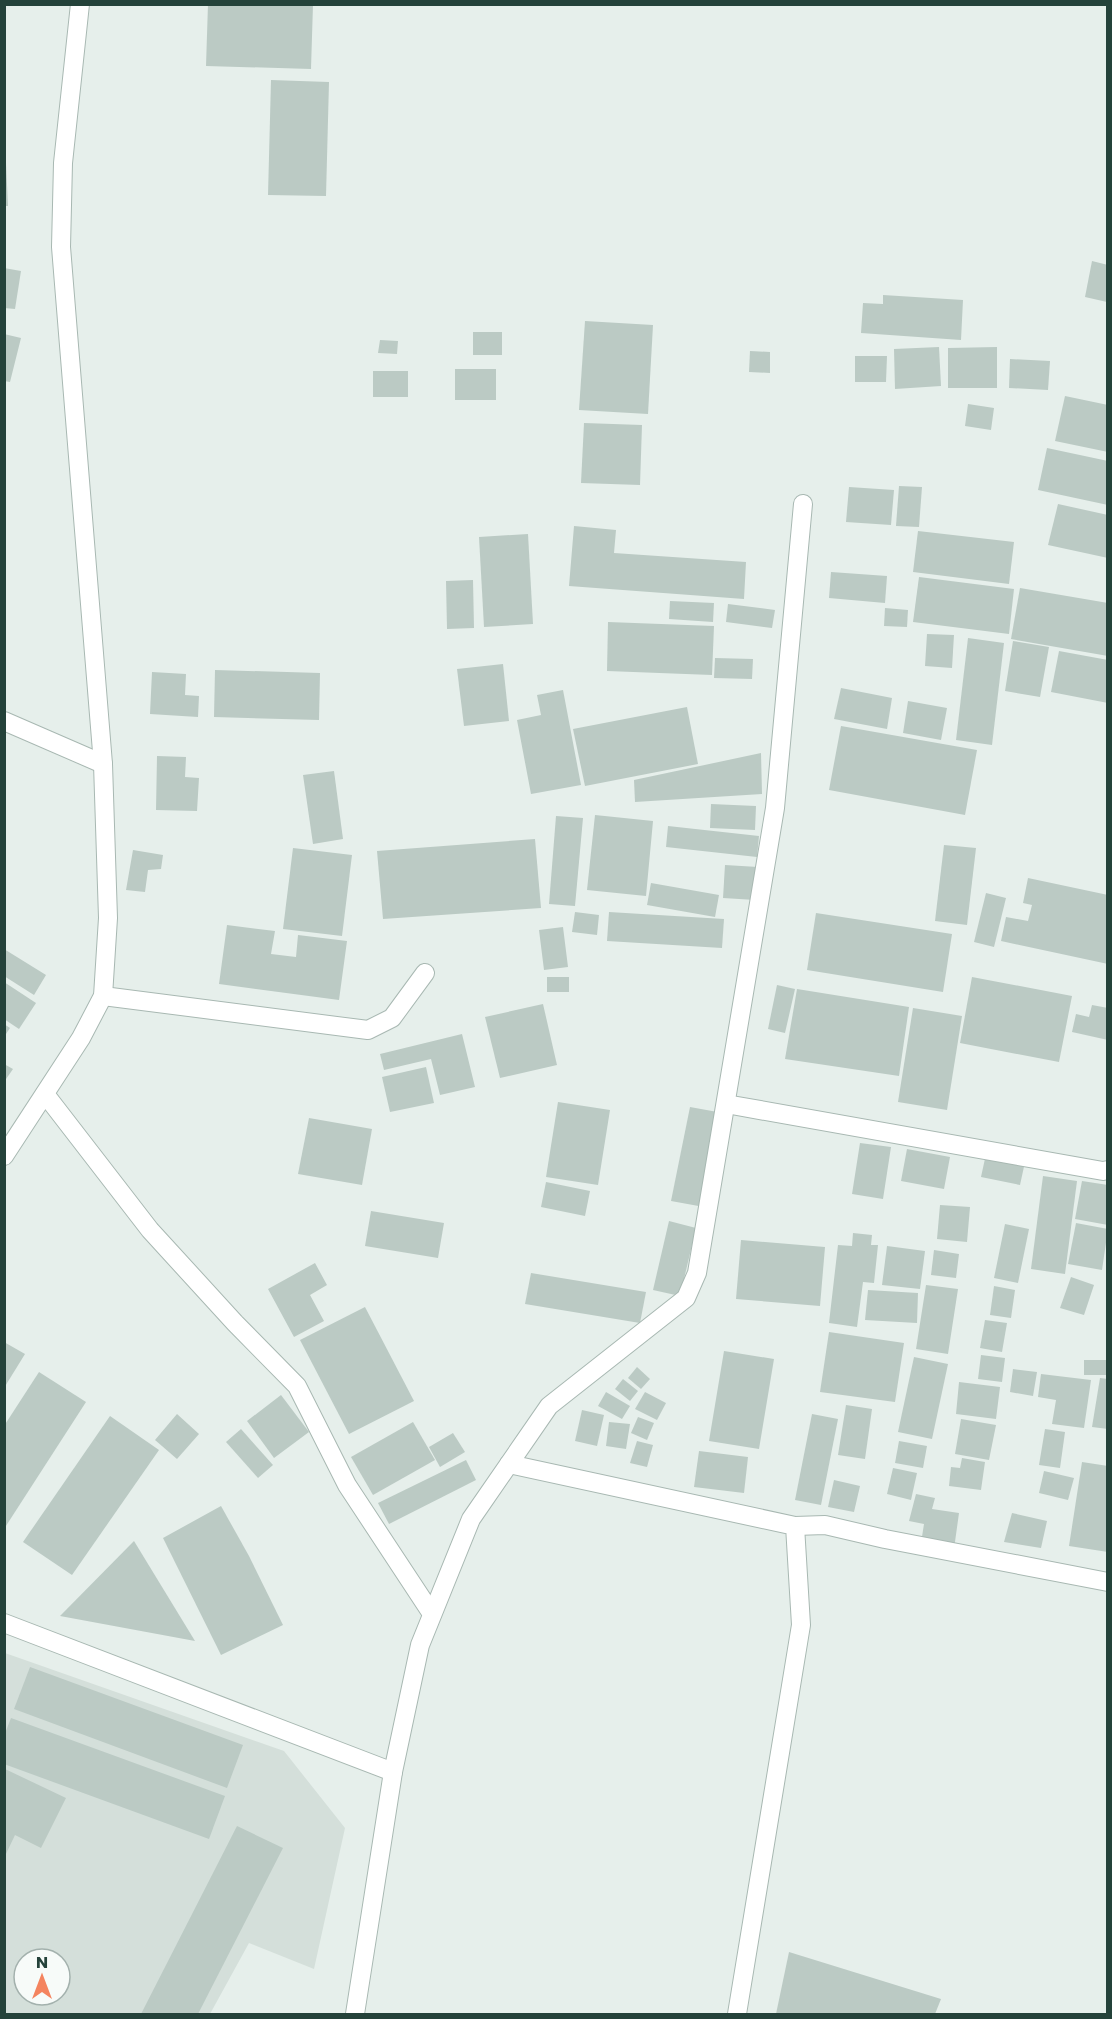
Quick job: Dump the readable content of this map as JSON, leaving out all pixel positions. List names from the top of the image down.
{
  "north": "top"
}
